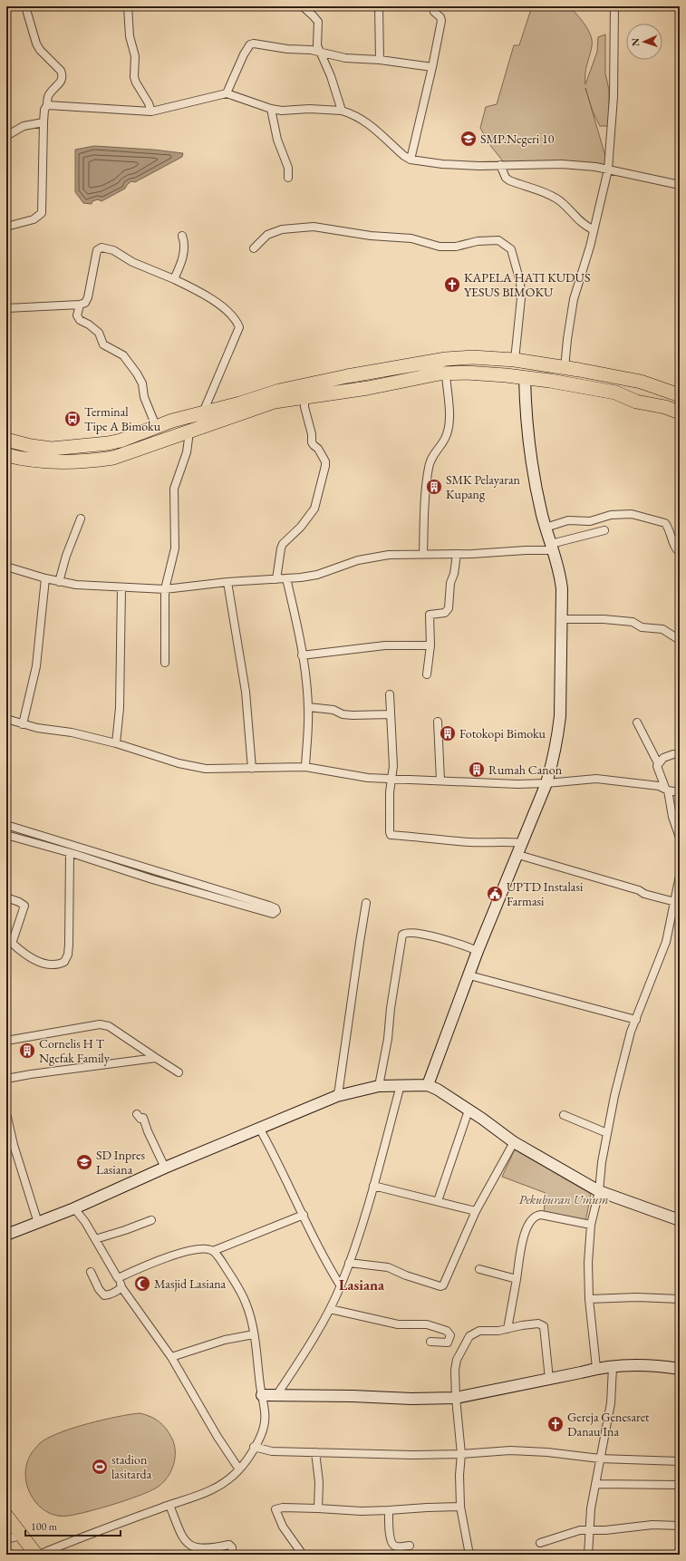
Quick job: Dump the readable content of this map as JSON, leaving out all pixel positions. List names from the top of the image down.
{
  "districts": ["Lasiana"],
  "parks": ["Pekuburan Umum"],
  "places": {
    "school or university": ["SMP.Negeri 10", "SD Inpres Lasiana"],
    "church": ["KAPELA HATI KUDUS YESUS BIMOKU", "Gereja Genesaret Danau Ina"],
    "bus stop": ["Terminal Tipe A Bimoku"],
    "building": [
      "SMK Pelayaran Kupang",
      "Fotokopi Bimoku",
      "Rumah Canon",
      "Cornelis H T Ngefak Family"
    ],
    "public building": ["UPTD Instalasi Farmasi"],
    "mosque": ["Masjid Lasiana"],
    "sports": ["stadion lasitarda"]
  },
  "scale_bar": "100 m",
  "north": "left"
}
